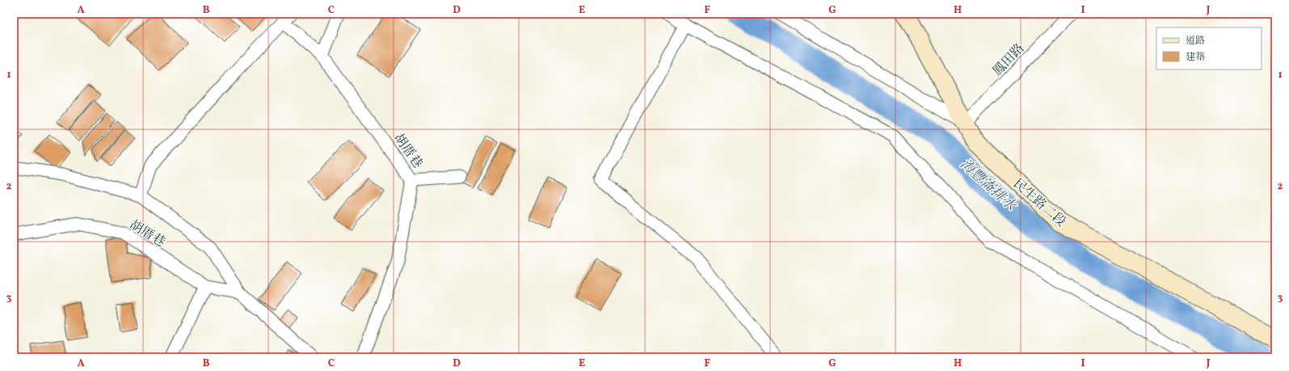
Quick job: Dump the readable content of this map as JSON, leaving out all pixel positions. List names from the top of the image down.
{
  "streets": {
    "street": ["民生路二段"],
    "lane": ["鳳田路", "胡厝巷"]
  },
  "crossings": [
    ["鳳田路", "民生路二段"]
  ],
  "water": ["海豐崙排水"],
  "legend": ["道路", "建築"],
  "grid": {
    "columns": [
      "A",
      "B",
      "C",
      "D",
      "E",
      "F",
      "G",
      "H",
      "I",
      "J"
    ],
    "rows": ["1", "2", "3"]
  }
}
